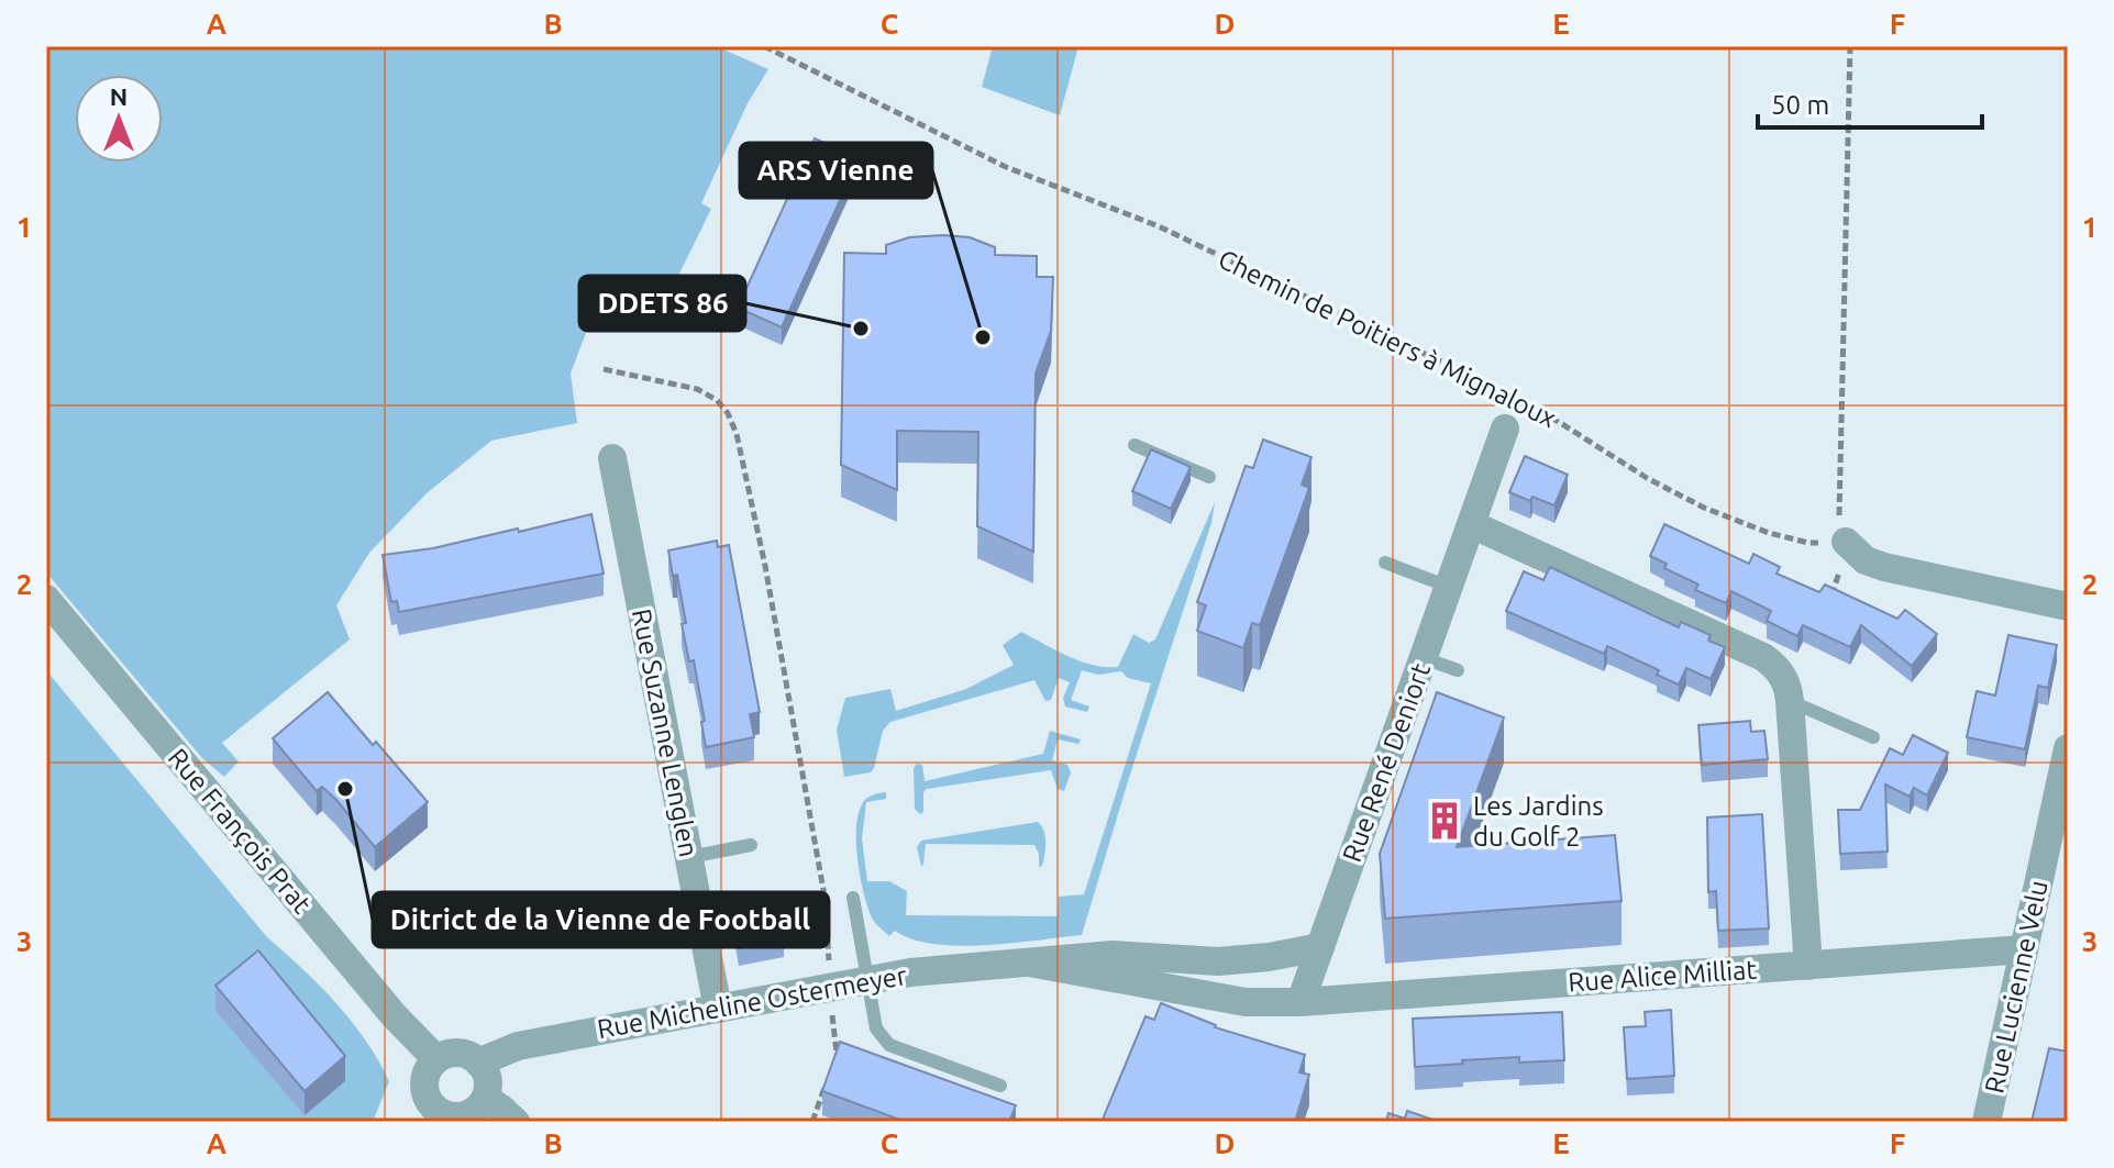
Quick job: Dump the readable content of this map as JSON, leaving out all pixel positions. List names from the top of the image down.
{
  "streets": {
    "street": [
      "Rue Suzanne Lenglen",
      "Rue René Deniort",
      "Rue François Prat",
      "Rue Alice Milliat",
      "Rue Lucienne Velu",
      "Rue Micheline Ostermeyer"
    ],
    "path": ["Chemin de Poitiers à Mignaloux"]
  },
  "crossings": [
    ["Rue Suzanne Lenglen", "Rue Micheline Ostermeyer"],
    ["Rue René Deniort", "Rue Alice Milliat"],
    ["Rue René Deniort", "Rue Micheline Ostermeyer"],
    ["Rue François Prat", "Rue Micheline Ostermeyer"],
    ["Rue Alice Milliat", "Rue Lucienne Velu"],
    ["Rue Alice Milliat", "Rue Micheline Ostermeyer"]
  ],
  "places": {
    "other": ["DDETS 86", "ARS Vienne", "Ditrict de la Vienne de Football"],
    "building": ["Les Jardins du Golf 2"]
  },
  "scale_bar": "50 m",
  "north": "top",
  "grid": {
    "columns": [
      "A",
      "B",
      "C",
      "D",
      "E",
      "F"
    ],
    "rows": ["1", "2", "3"]
  }
}
